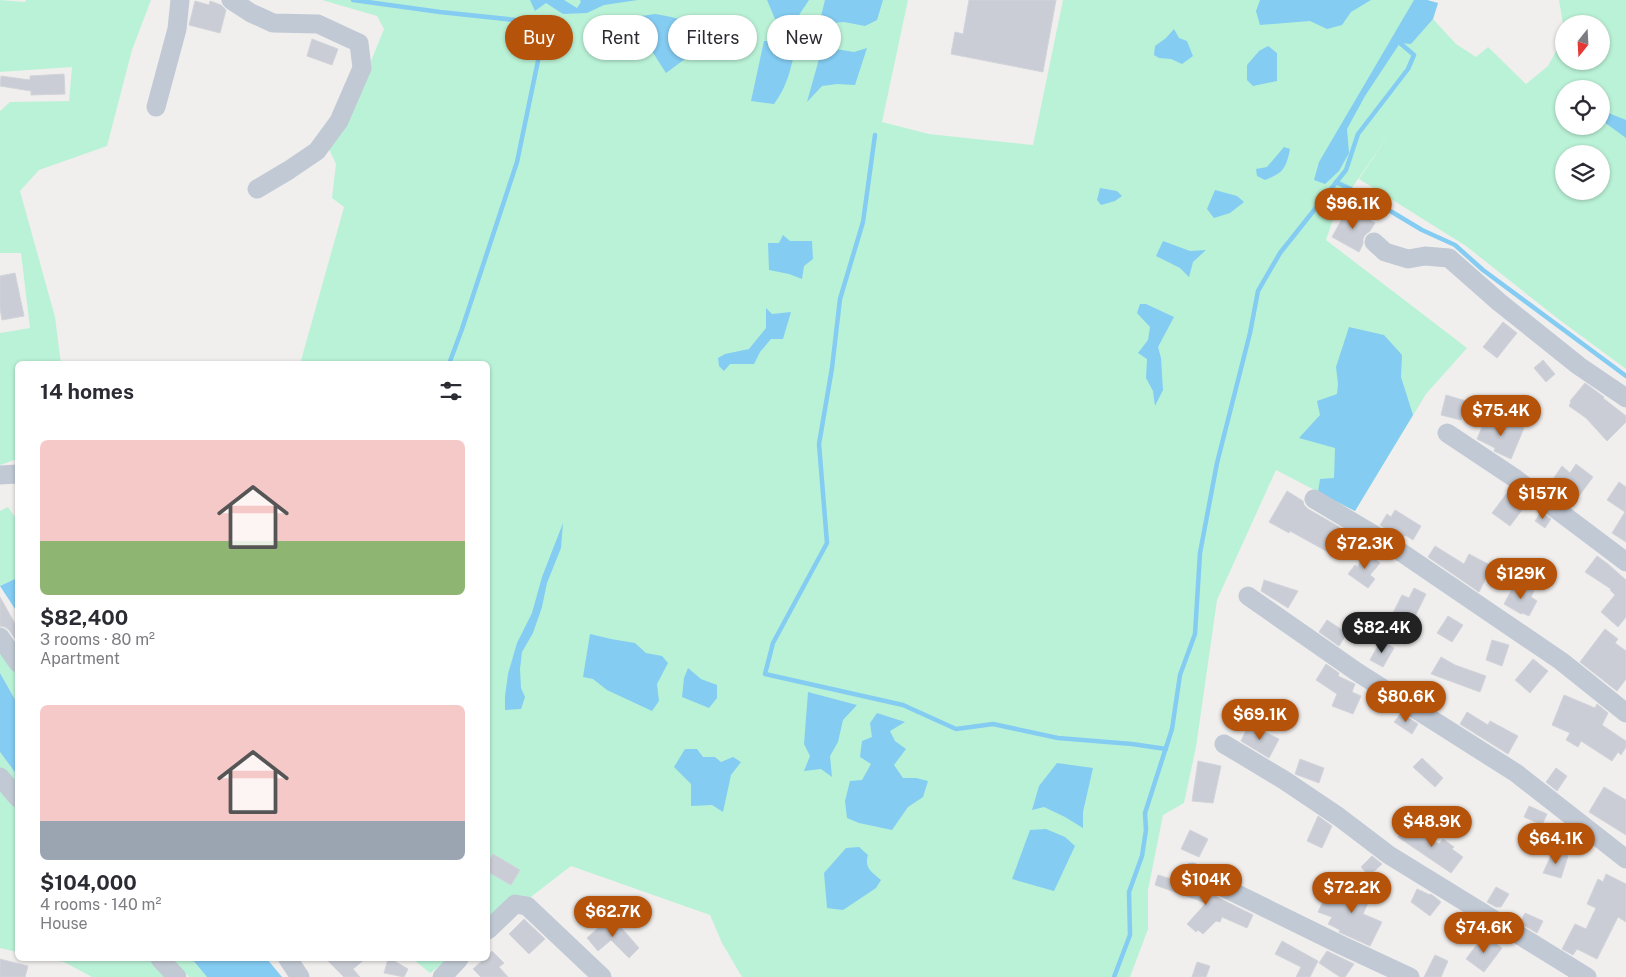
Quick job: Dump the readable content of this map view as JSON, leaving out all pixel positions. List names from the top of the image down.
{
  "north": "bottom",
  "page": {
    "chip": [
      "Buy",
      "Rent",
      "Filters",
      "New"
    ],
    "price": [
      "$96.1K",
      "$75.4K",
      "$157K",
      "$72.3K",
      "$129K",
      "$82.4K",
      "$80.6K",
      "$69.1K",
      "$48.9K",
      "$64.1K",
      "$104K",
      "$72.2K",
      "$62.7K",
      "$74.6K"
    ],
    "heading": "14 homes",
    "list": [
      {
        "name": "$82,400",
        "note": "3 rooms · 80 m² · Apartment"
      },
      {
        "name": "$104,000",
        "note": "4 rooms · 140 m² · House"
      }
    ]
  }
}
